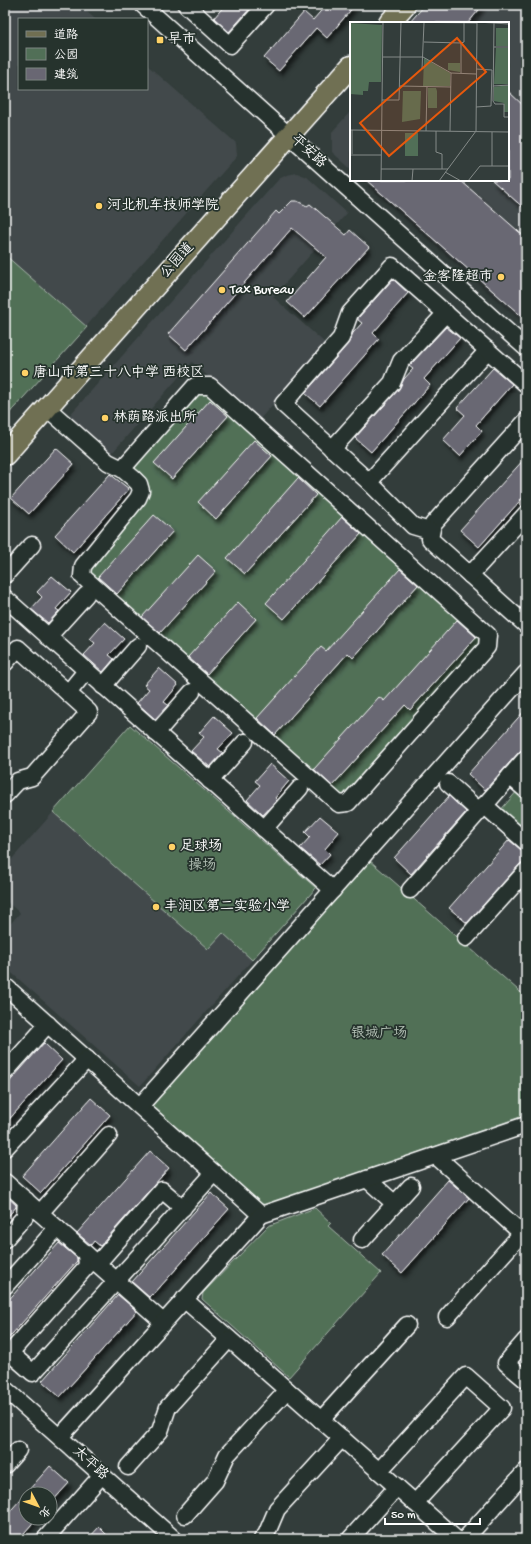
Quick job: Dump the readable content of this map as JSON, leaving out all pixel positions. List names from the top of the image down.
{
  "streets": {
    "main road": ["公园道"],
    "street": ["平安路", "太平路"]
  },
  "crossings": [
    ["平安路", "公园道"]
  ],
  "parks": ["操场", "银城广场"],
  "places": {
    "transit": ["早市"],
    "other": [
      "河北机车技师学院",
      "金客隆超市",
      "Tax Bureau",
      "唐山市第三十八中学 西校区",
      "林荫路派出所",
      "足球场",
      "丰润区第二实验小学"
    ]
  },
  "legend": ["道路", "公园", "建筑"],
  "scale_bar": "50 m",
  "north": "bottom right"
}
